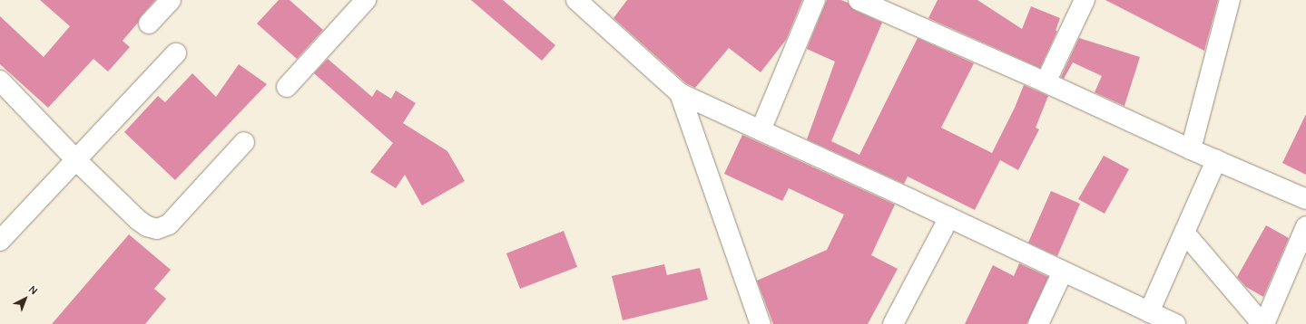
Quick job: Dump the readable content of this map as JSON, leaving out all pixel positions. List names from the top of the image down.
{
  "north": "top right"
}
